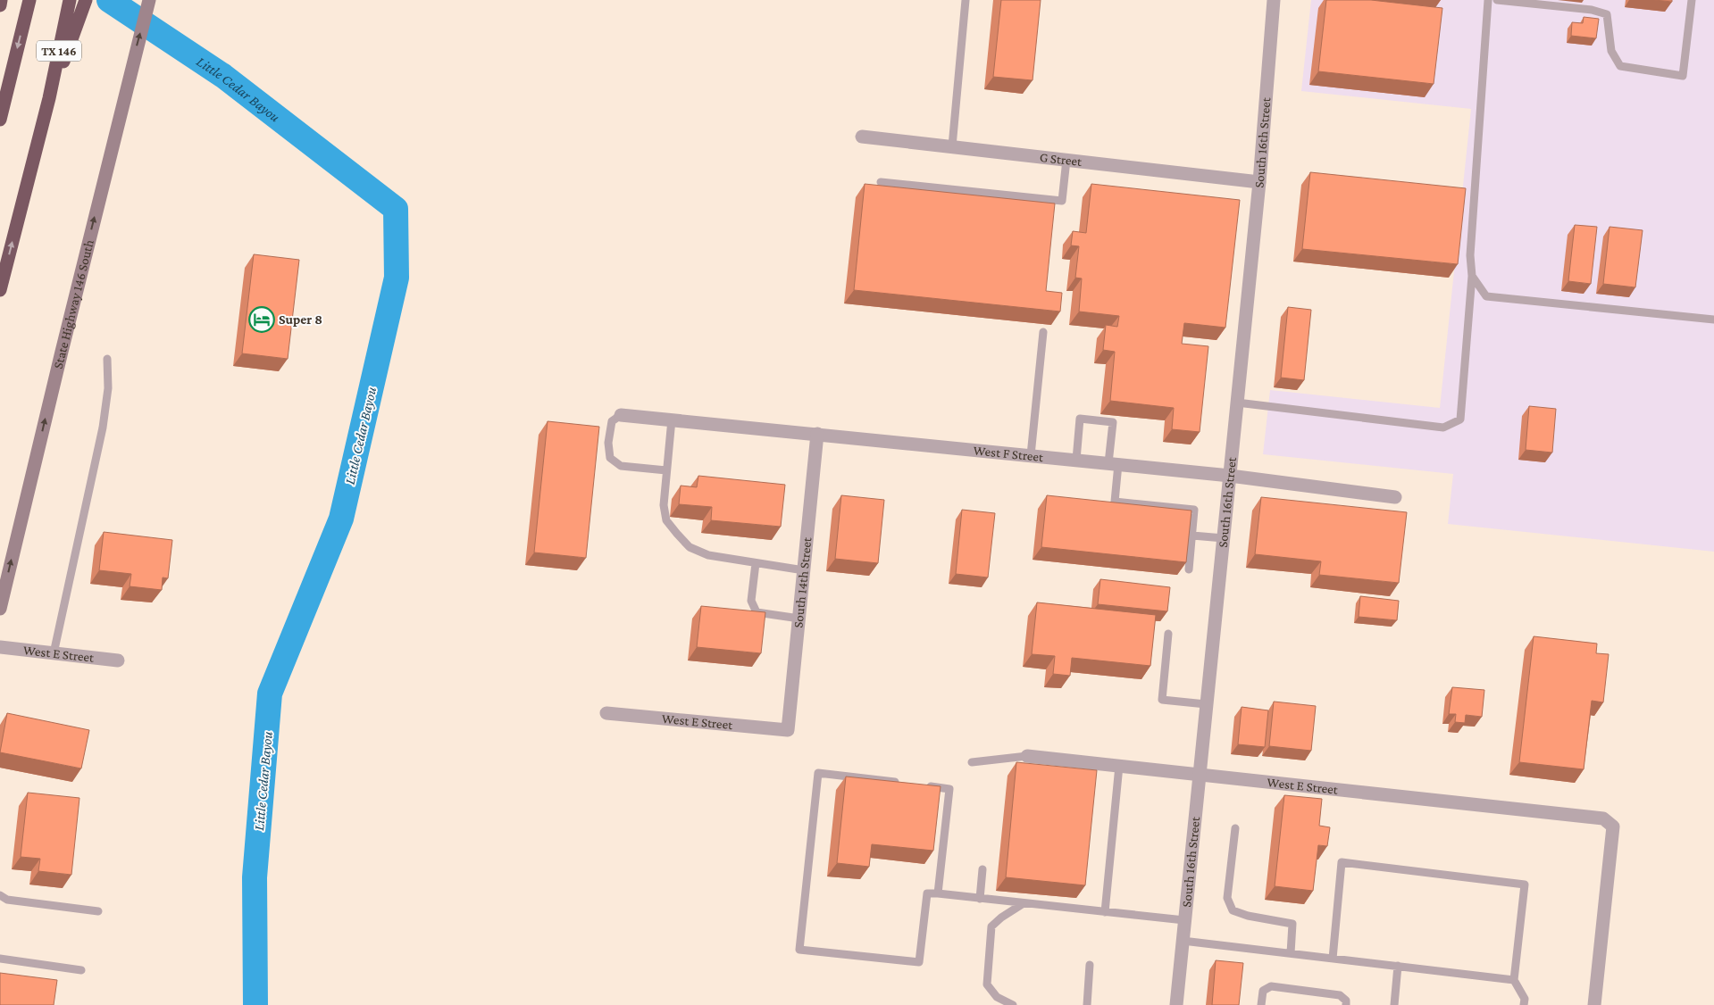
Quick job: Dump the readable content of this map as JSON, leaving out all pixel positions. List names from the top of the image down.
{
  "streets": {
    "highway": ["TX 146"],
    "main road": ["State Highway 146 South"],
    "street": [
      "South 16th Street",
      "G Street",
      "West F Street",
      "South 14th Street",
      "West E Street"
    ]
  },
  "crossings": [
    ["South 16th Street", "G Street"],
    ["South 16th Street", "West F Street"],
    ["South 16th Street", "West E Street"],
    ["West F Street", "South 14th Street"],
    ["South 14th Street", "West E Street"]
  ],
  "one_way": ["State Highway 146 South"],
  "water": ["Little Cedar Bayou"],
  "places": {
    "hotel": ["Super 8"]
  }
}
